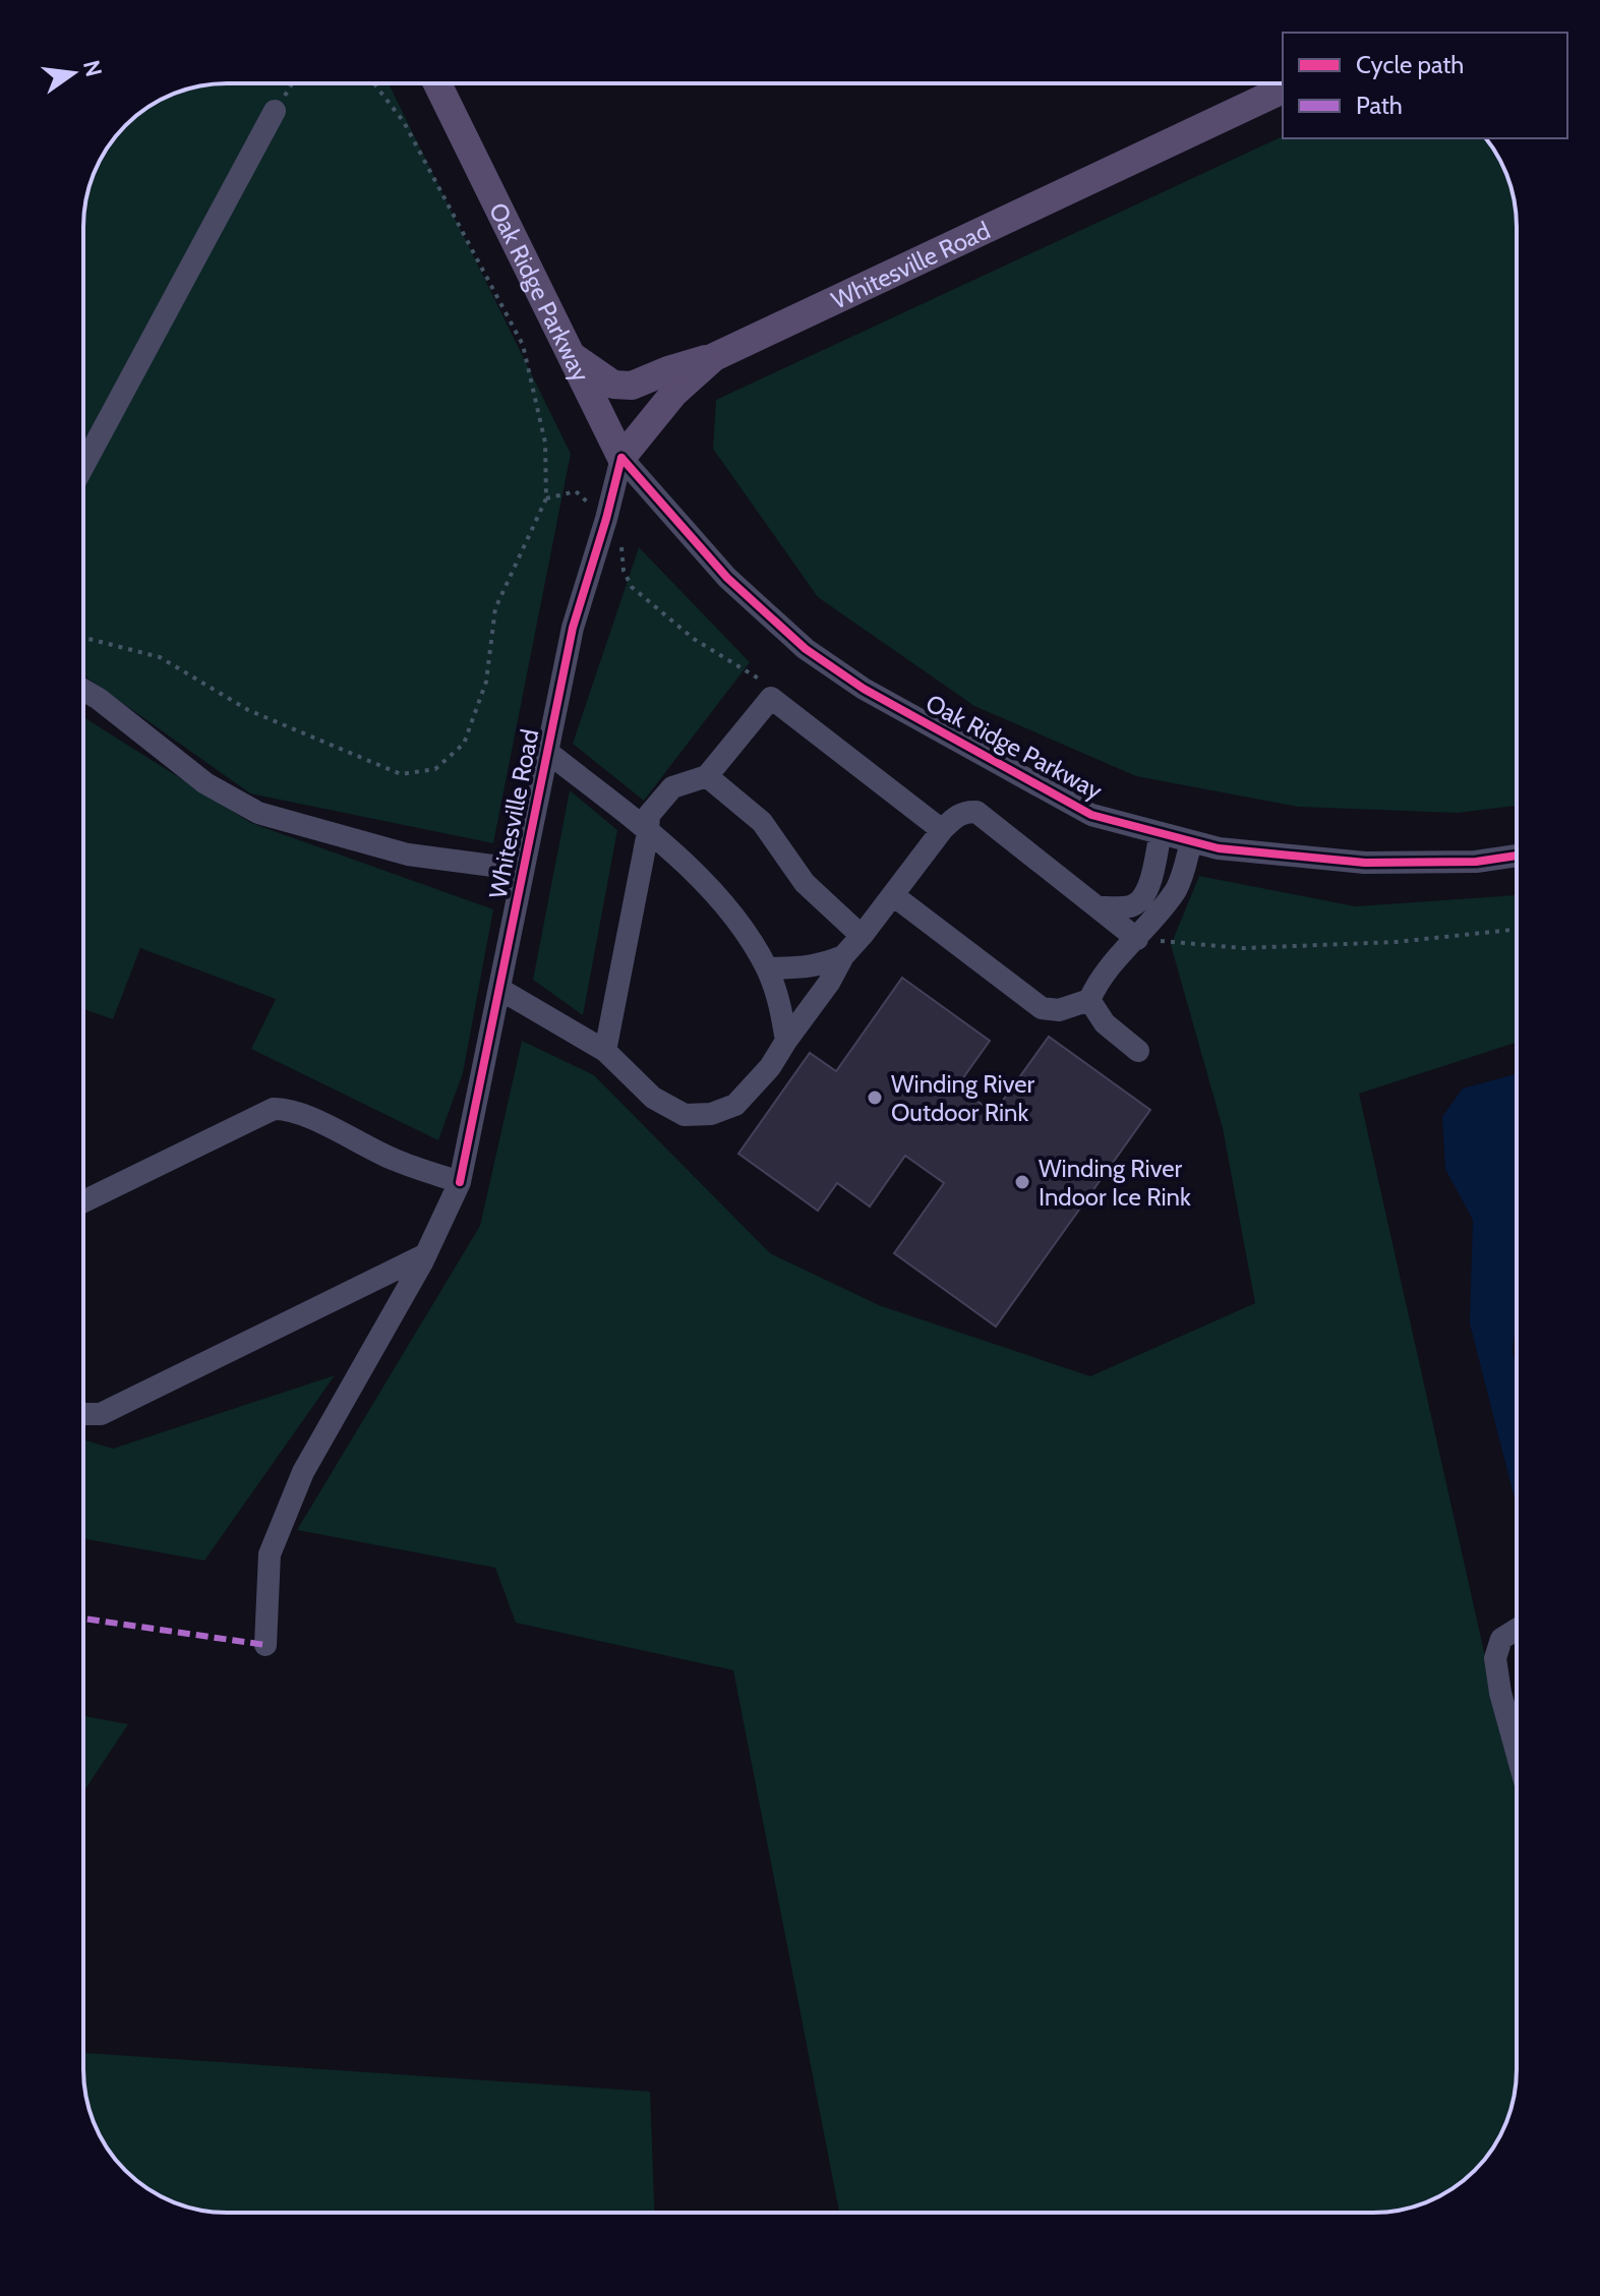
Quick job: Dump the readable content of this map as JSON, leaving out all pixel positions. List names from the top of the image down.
{
  "streets": {
    "main road": ["Whitesville Road", "Oak Ridge Parkway"]
  },
  "crossings": [
    ["Whitesville Road", "Oak Ridge Parkway"]
  ],
  "places": ["Winding River Outdoor Rink", "Winding River Indoor Ice Rink"],
  "legend": ["Cycle path", "Path"],
  "north": "right"
}
